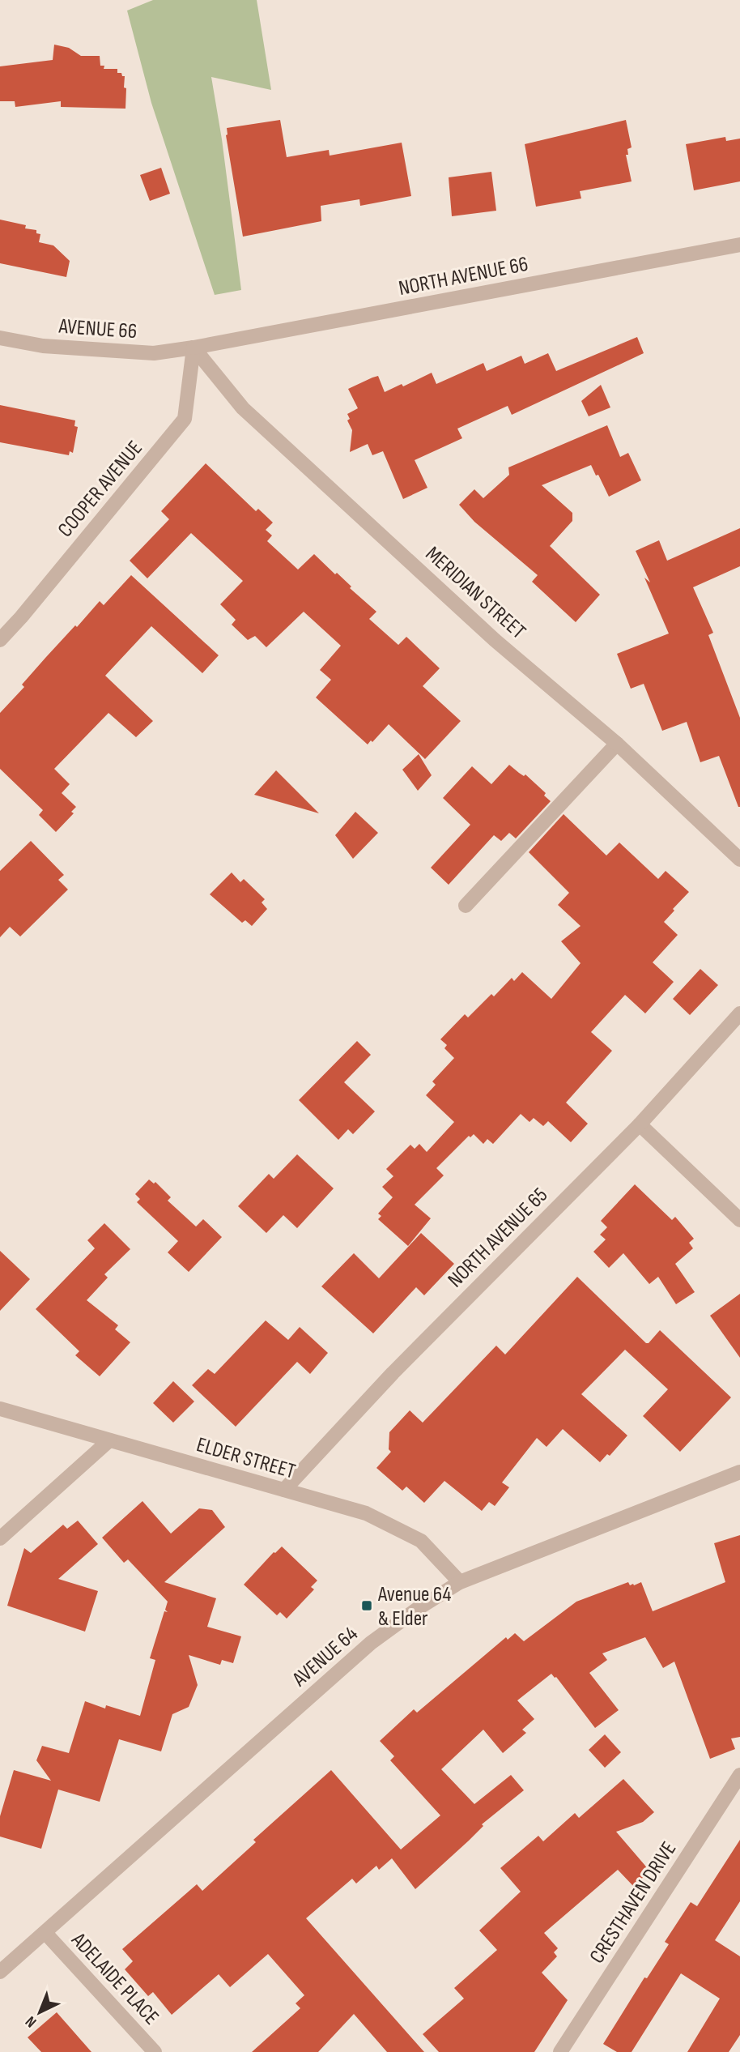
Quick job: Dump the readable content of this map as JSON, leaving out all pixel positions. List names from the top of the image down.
{
  "streets": {
    "street": [
      "NORTH AVENUE 66",
      "AVENUE 66",
      "COOPER AVENUE",
      "MERIDIAN STREET",
      "NORTH AVENUE 65",
      "ELDER STREET",
      "AVENUE 64",
      "CRESTHAVEN DRIVE",
      "ADELAIDE PLACE"
    ]
  },
  "crossings": [
    ["NORTH AVENUE 66", "AVENUE 66"],
    ["NORTH AVENUE 66", "COOPER AVENUE"],
    ["NORTH AVENUE 66", "MERIDIAN STREET"],
    ["AVENUE 66", "COOPER AVENUE"],
    ["AVENUE 66", "MERIDIAN STREET"],
    ["COOPER AVENUE", "MERIDIAN STREET"],
    ["NORTH AVENUE 65", "ELDER STREET"],
    ["ELDER STREET", "AVENUE 64"],
    ["AVENUE 64", "ADELAIDE PLACE"]
  ],
  "places": {
    "transit": ["Avenue 64 & Elder"]
  },
  "north": "bottom left"
}
